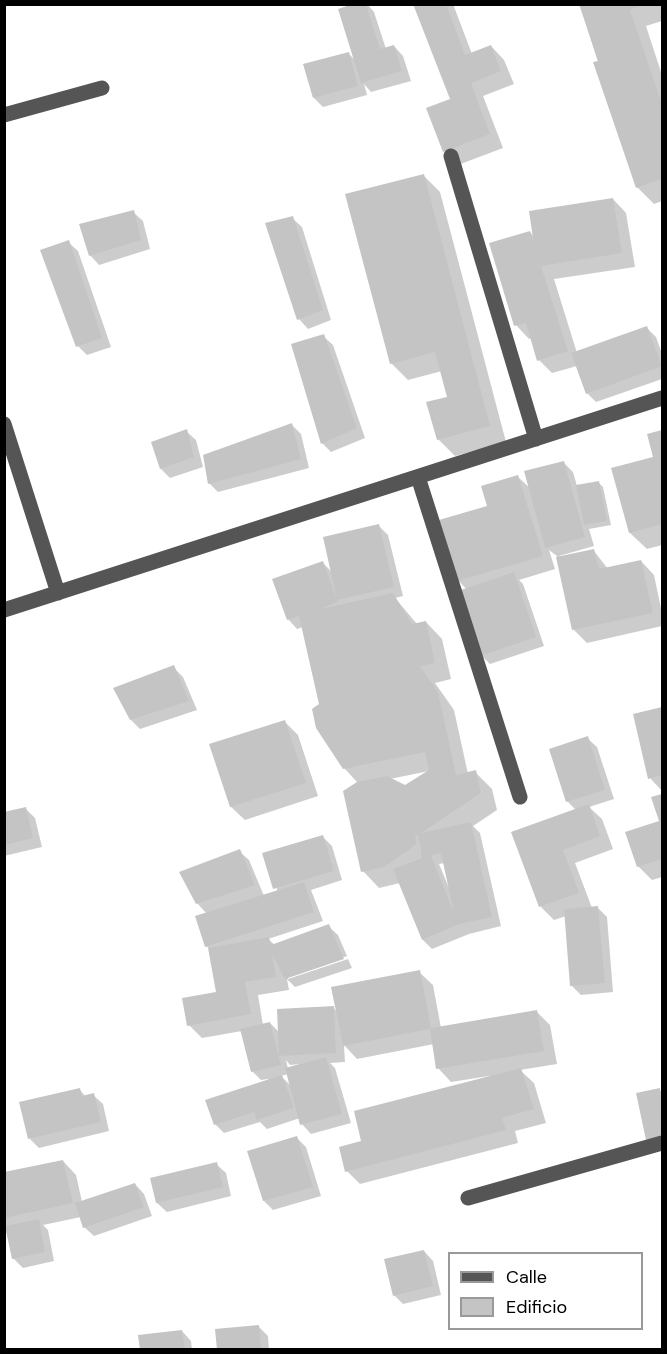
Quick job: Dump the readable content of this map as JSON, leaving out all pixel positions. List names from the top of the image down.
{
  "legend": ["Calle", "Edificio"]
}
